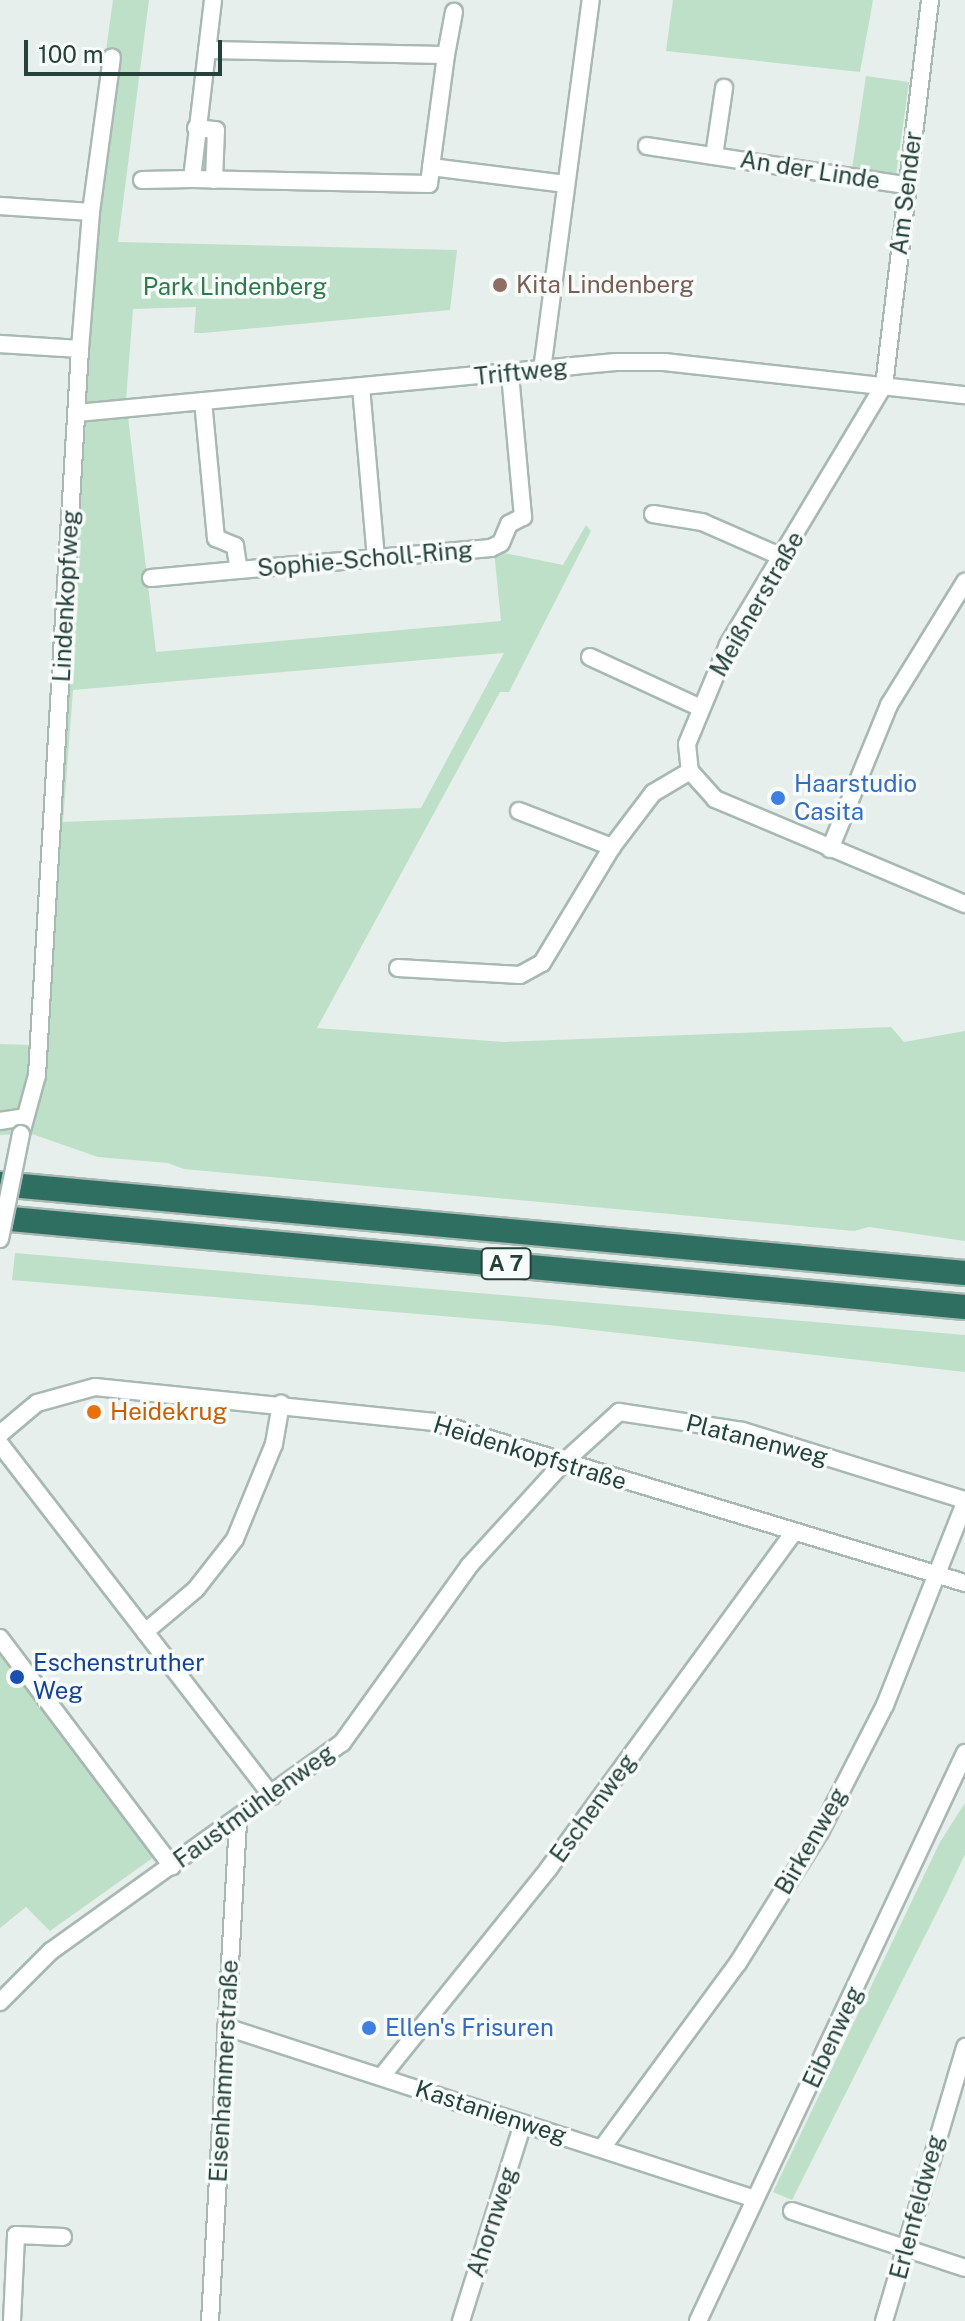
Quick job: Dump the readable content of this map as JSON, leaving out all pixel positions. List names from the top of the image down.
{
  "streets": {
    "highway": ["A 7"],
    "street": [
      "An der Linde",
      "Am Sender",
      "Triftweg",
      "Sophie-Scholl-Ring",
      "Lindenkopfweg",
      "Meißnerstraße",
      "Platanenweg",
      "Heidenkopfstraße",
      "Faustmühlenweg",
      "Eschenweg",
      "Birkenweg",
      "Eibenweg",
      "Eisenhammerstraße",
      "Kastanienweg",
      "Erlenfeldweg",
      "Ahornweg"
    ]
  },
  "crossings": [
    ["An der Linde", "Am Sender"],
    ["Am Sender", "Triftweg"],
    ["Am Sender", "Meißnerstraße"],
    ["Triftweg", "Sophie-Scholl-Ring"],
    ["Triftweg", "Lindenkopfweg"],
    ["Triftweg", "Meißnerstraße"],
    ["Platanenweg", "Heidenkopfstraße"],
    ["Platanenweg", "Faustmühlenweg"],
    ["Platanenweg", "Birkenweg"],
    ["Heidenkopfstraße", "Faustmühlenweg"],
    ["Heidenkopfstraße", "Eschenweg"],
    ["Heidenkopfstraße", "Birkenweg"],
    ["Faustmühlenweg", "Eisenhammerstraße"],
    ["Eschenweg", "Kastanienweg"],
    ["Birkenweg", "Kastanienweg"],
    ["Eibenweg", "Kastanienweg"],
    ["Eisenhammerstraße", "Kastanienweg"],
    ["Kastanienweg", "Ahornweg"]
  ],
  "parks": ["Park Lindenberg"],
  "places": [
    "Kita Lindenberg",
    "Haarstudio Casita",
    "Heidekrug",
    "Eschenstruther Weg",
    "Ellen's Frisuren"
  ],
  "scale_bar": "100 m"
}
